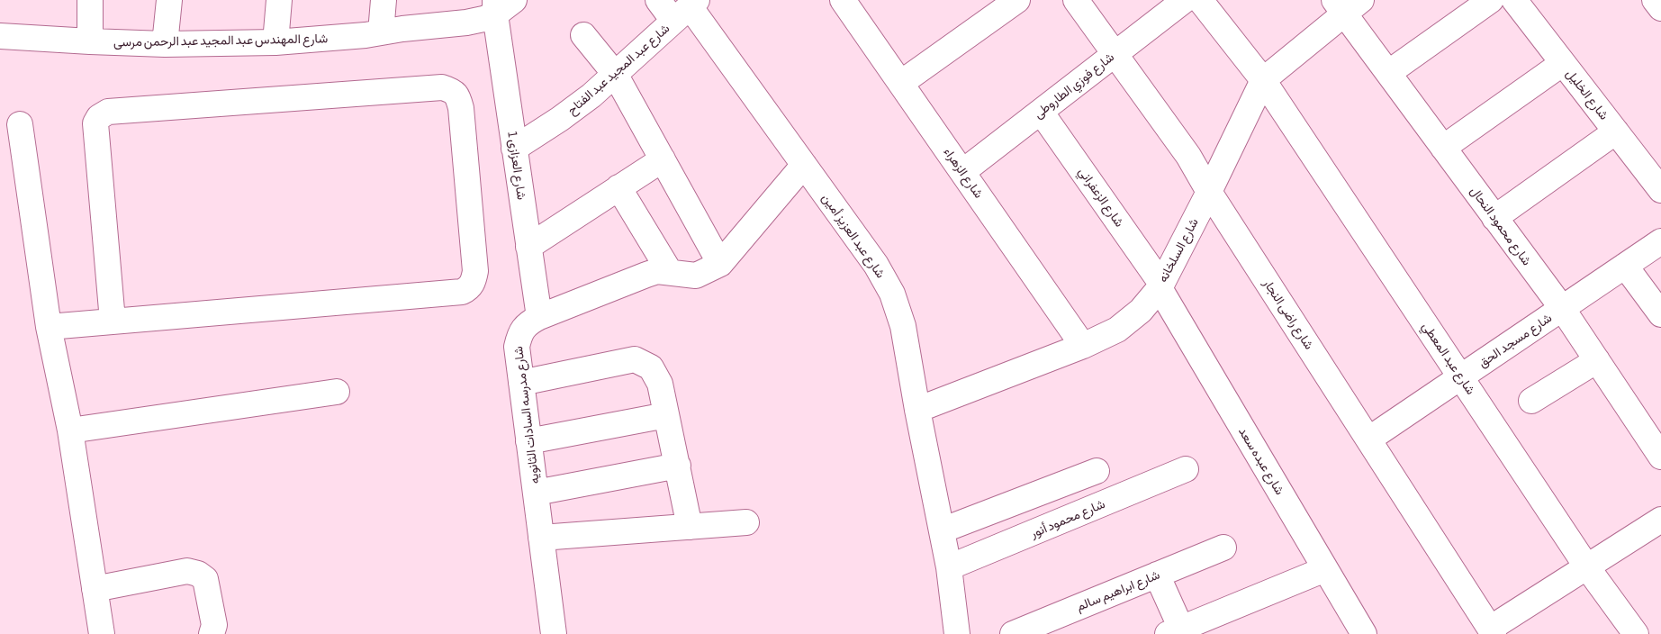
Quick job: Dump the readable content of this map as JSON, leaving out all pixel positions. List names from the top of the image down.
{
  "streets": {
    "street": [
      "شارع المهندس عبد المجيد عبد الرحمن مرسى",
      "شارع عبد المجيد عبد الفتاح",
      "شارع فوزي الطاروطى",
      "شارع الخليل",
      "شارع العزازى 1",
      "شارع الزهراء",
      "شارع الزعفراني",
      "شارع محمود النحال",
      "شارع عبد العزيز أمين",
      "شارع السلخانه",
      "شارع راضى النجار",
      "شارع مسجد الحق",
      "شارع عبد المعطي",
      "شارع مدرسه السادات الثانويه",
      "شارع عبده سعد",
      "شارع محمود أنور",
      "شارع ابراهيم سالم"
    ]
  },
  "crossings": [
    ["شارع المهندس عبد المجيد عبد الرحمن مرسى", "شارع العزازى 1"],
    ["شارع عبد المجيد عبد الفتاح", "شارع العزازى 1"],
    ["شارع عبد المجيد عبد الفتاح", "شارع عبد العزيز أمين"],
    ["شارع فوزي الطاروطى", "شارع الزهراء"],
    ["شارع فوزي الطاروطى", "شارع الزعفراني"],
    ["شارع فوزي الطاروطى", "شارع راضى النجار"],
    ["شارع العزازى 1", "شارع مدرسه السادات الثانويه"],
    ["شارع الزهراء", "شارع السلخانه"],
    ["شارع الزعفراني", "شارع السلخانه"],
    ["شارع الزعفراني", "شارع عبده سعد"],
    ["شارع محمود النحال", "شارع السلخانه"],
    ["شارع محمود النحال", "شارع مسجد الحق"],
    ["شارع عبد العزيز أمين", "شارع السلخانه"],
    ["شارع عبد العزيز أمين", "شارع محمود أنور"],
    ["شارع السلخانه", "شارع راضى النجار"],
    ["شارع السلخانه", "شارع عبد المعطي"],
    ["شارع السلخانه", "شارع عبده سعد"],
    ["شارع راضى النجار", "شارع مسجد الحق"],
    ["شارع مسجد الحق", "شارع عبد المعطي"]
  ]
}
